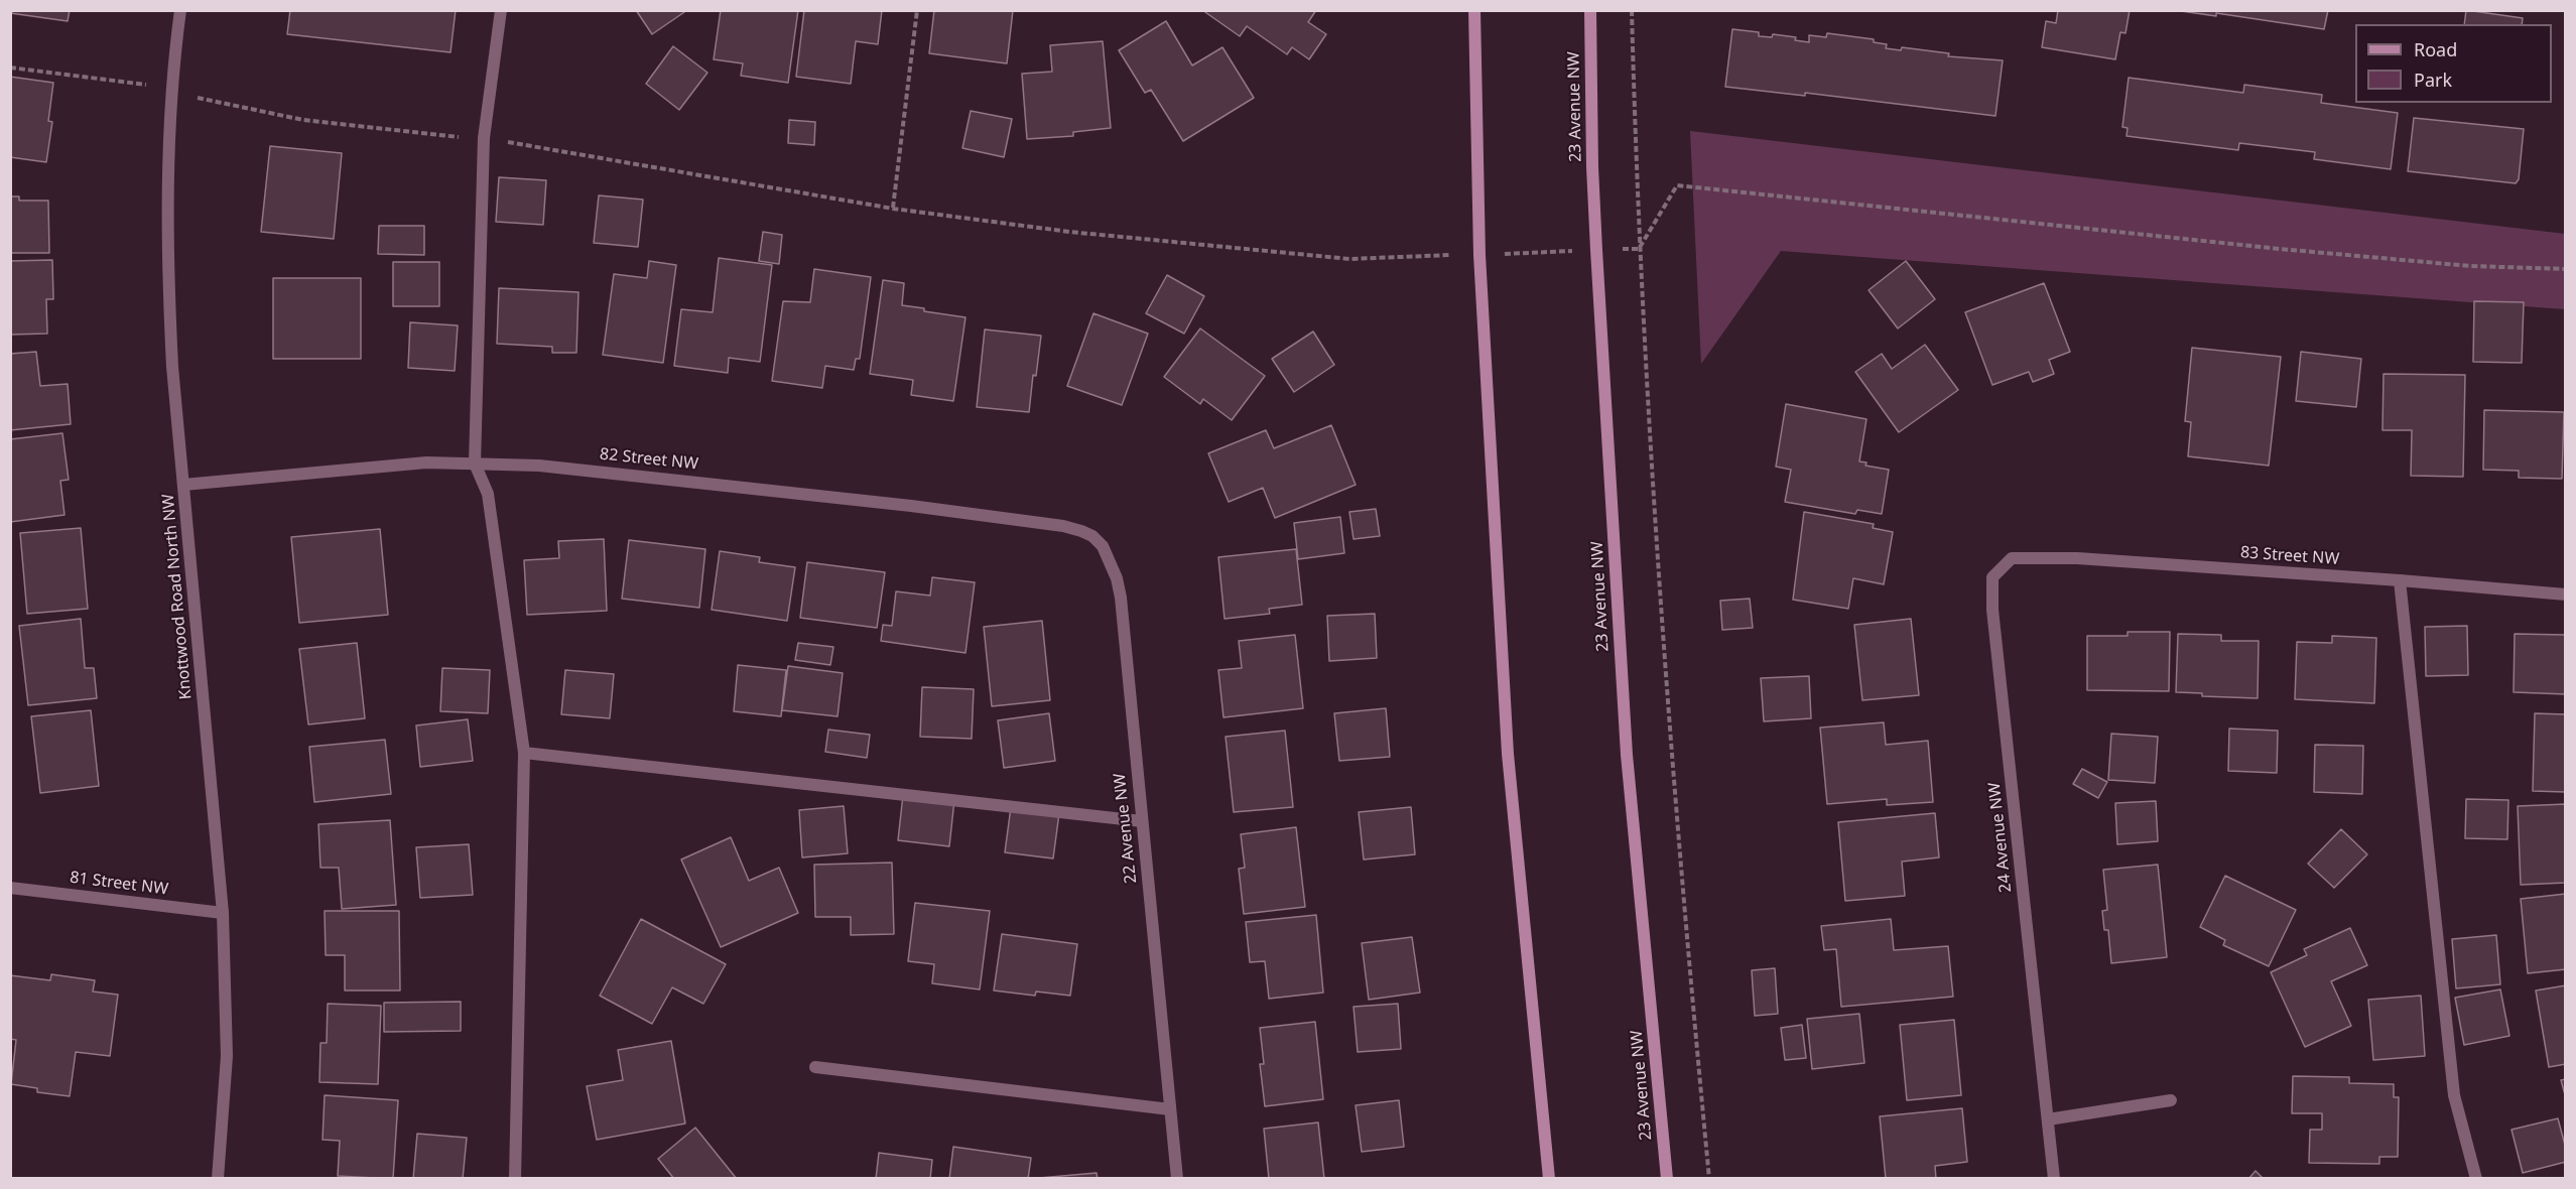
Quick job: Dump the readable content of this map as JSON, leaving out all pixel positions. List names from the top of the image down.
{
  "streets": {
    "main road": ["23 Avenue NW"],
    "street": [
      "82 Street NW",
      "83 Street NW",
      "Knottwood Road North NW",
      "22 Avenue NW",
      "24 Avenue NW",
      "81 Street NW"
    ]
  },
  "crossings": [
    ["82 Street NW", "Knottwood Road North NW"],
    ["82 Street NW", "22 Avenue NW"],
    ["83 Street NW", "24 Avenue NW"],
    ["Knottwood Road North NW", "81 Street NW"]
  ],
  "legend": ["Road", "Park"]
}
